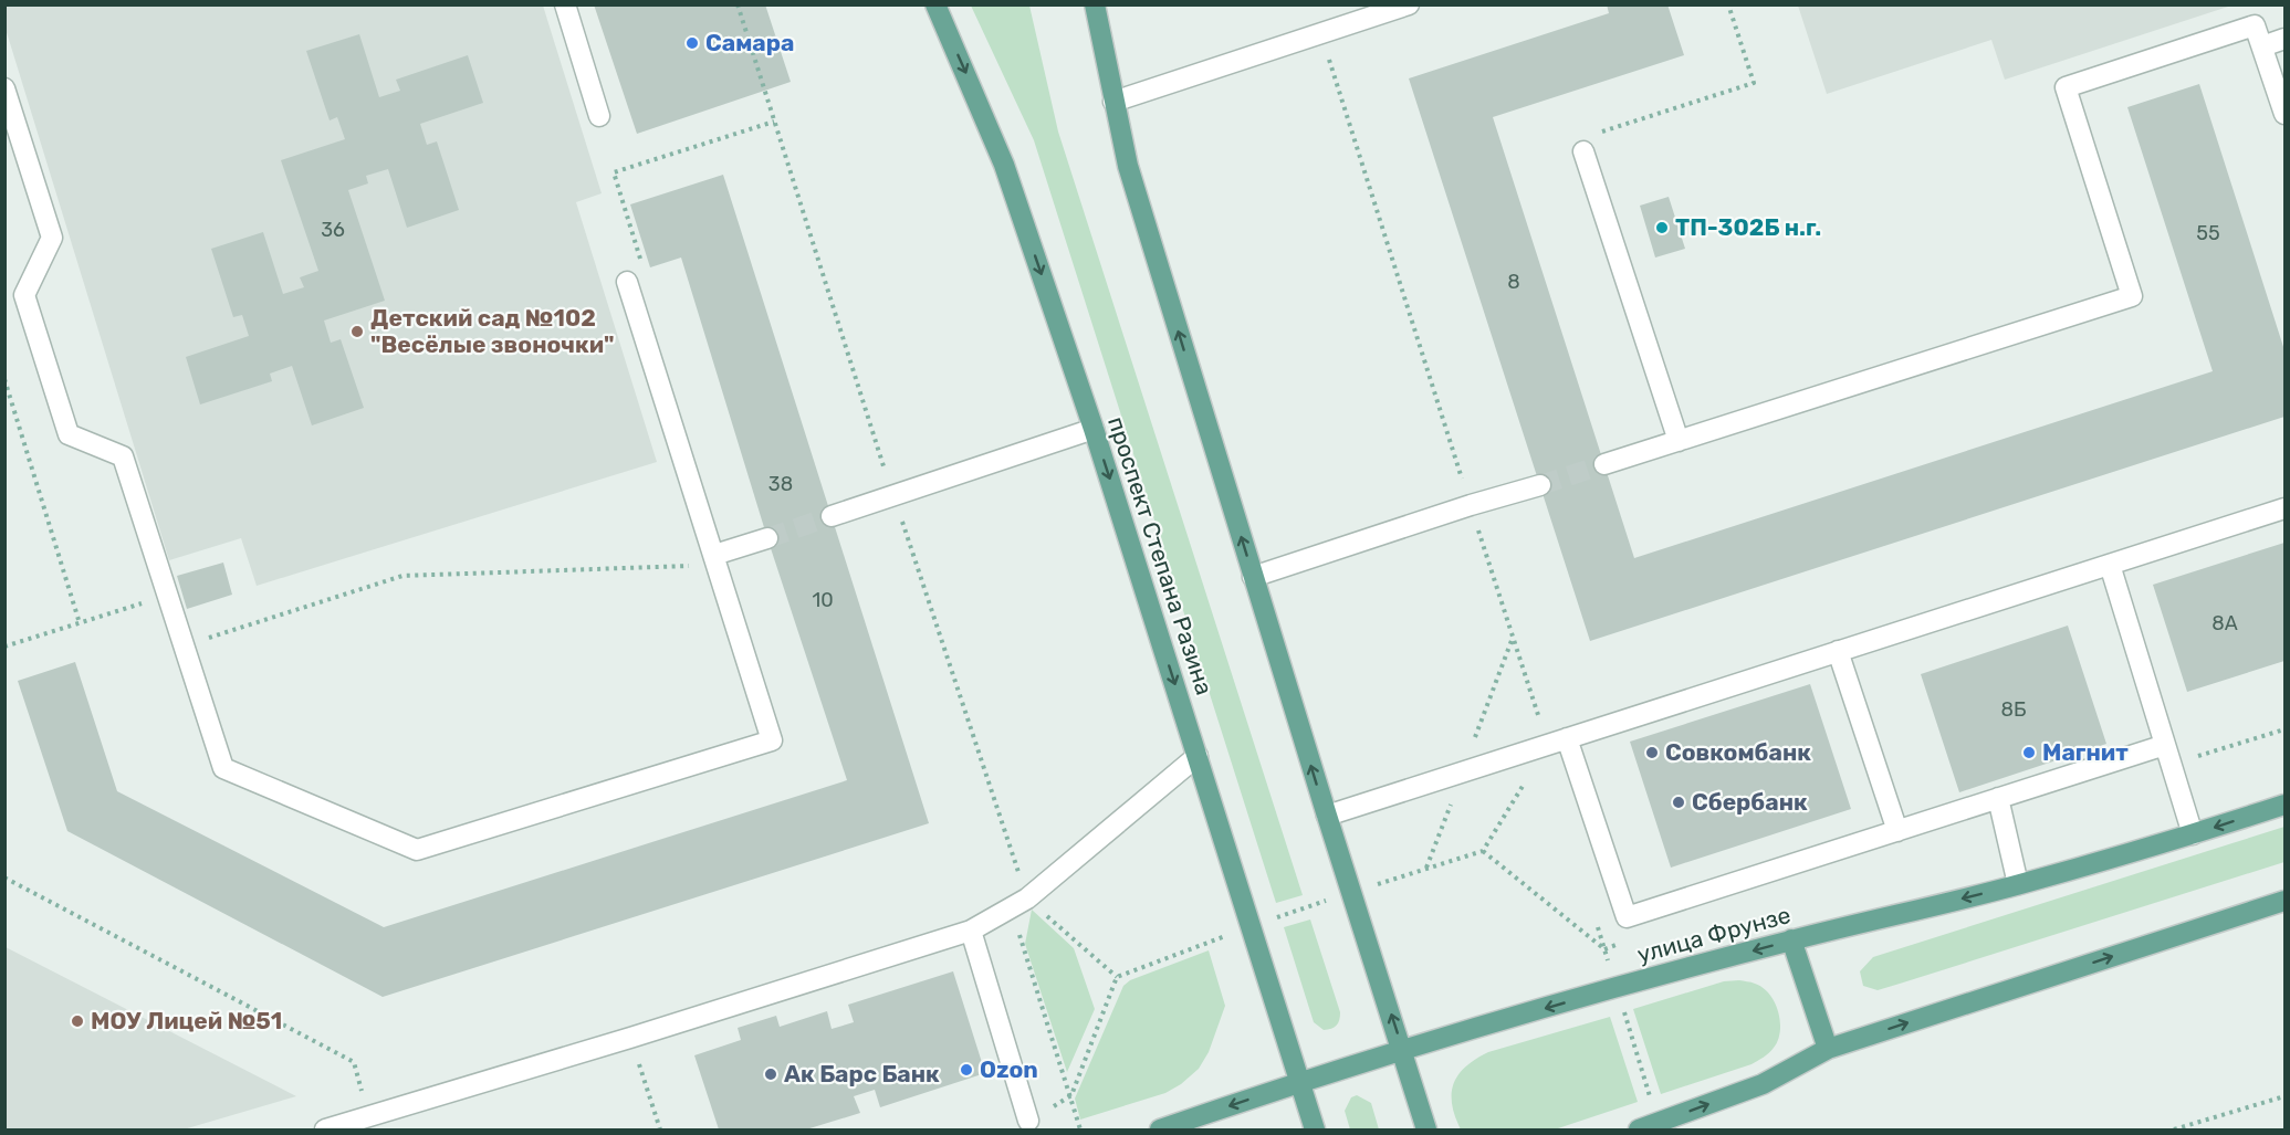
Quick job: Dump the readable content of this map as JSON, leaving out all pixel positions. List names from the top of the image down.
{
  "streets": {
    "main road": ["проспект Степана Разина", "улица Фрунзе"]
  },
  "crossings": [
    ["проспект Степана Разина", "улица Фрунзе"]
  ],
  "places": [
    "Самара",
    "ТП-302Б н.г.",
    "Детский сад №102 \"Весёлые звоночки\"",
    "Совкомбанк",
    "Магнит",
    "Сбербанк",
    "МОУ Лицей №51",
    "Ozon",
    "Ак Барс Банк"
  ],
  "house_numbers": [
    "36",
    "55",
    "8",
    "38",
    "10",
    "8А",
    "8Б"
  ]
}
